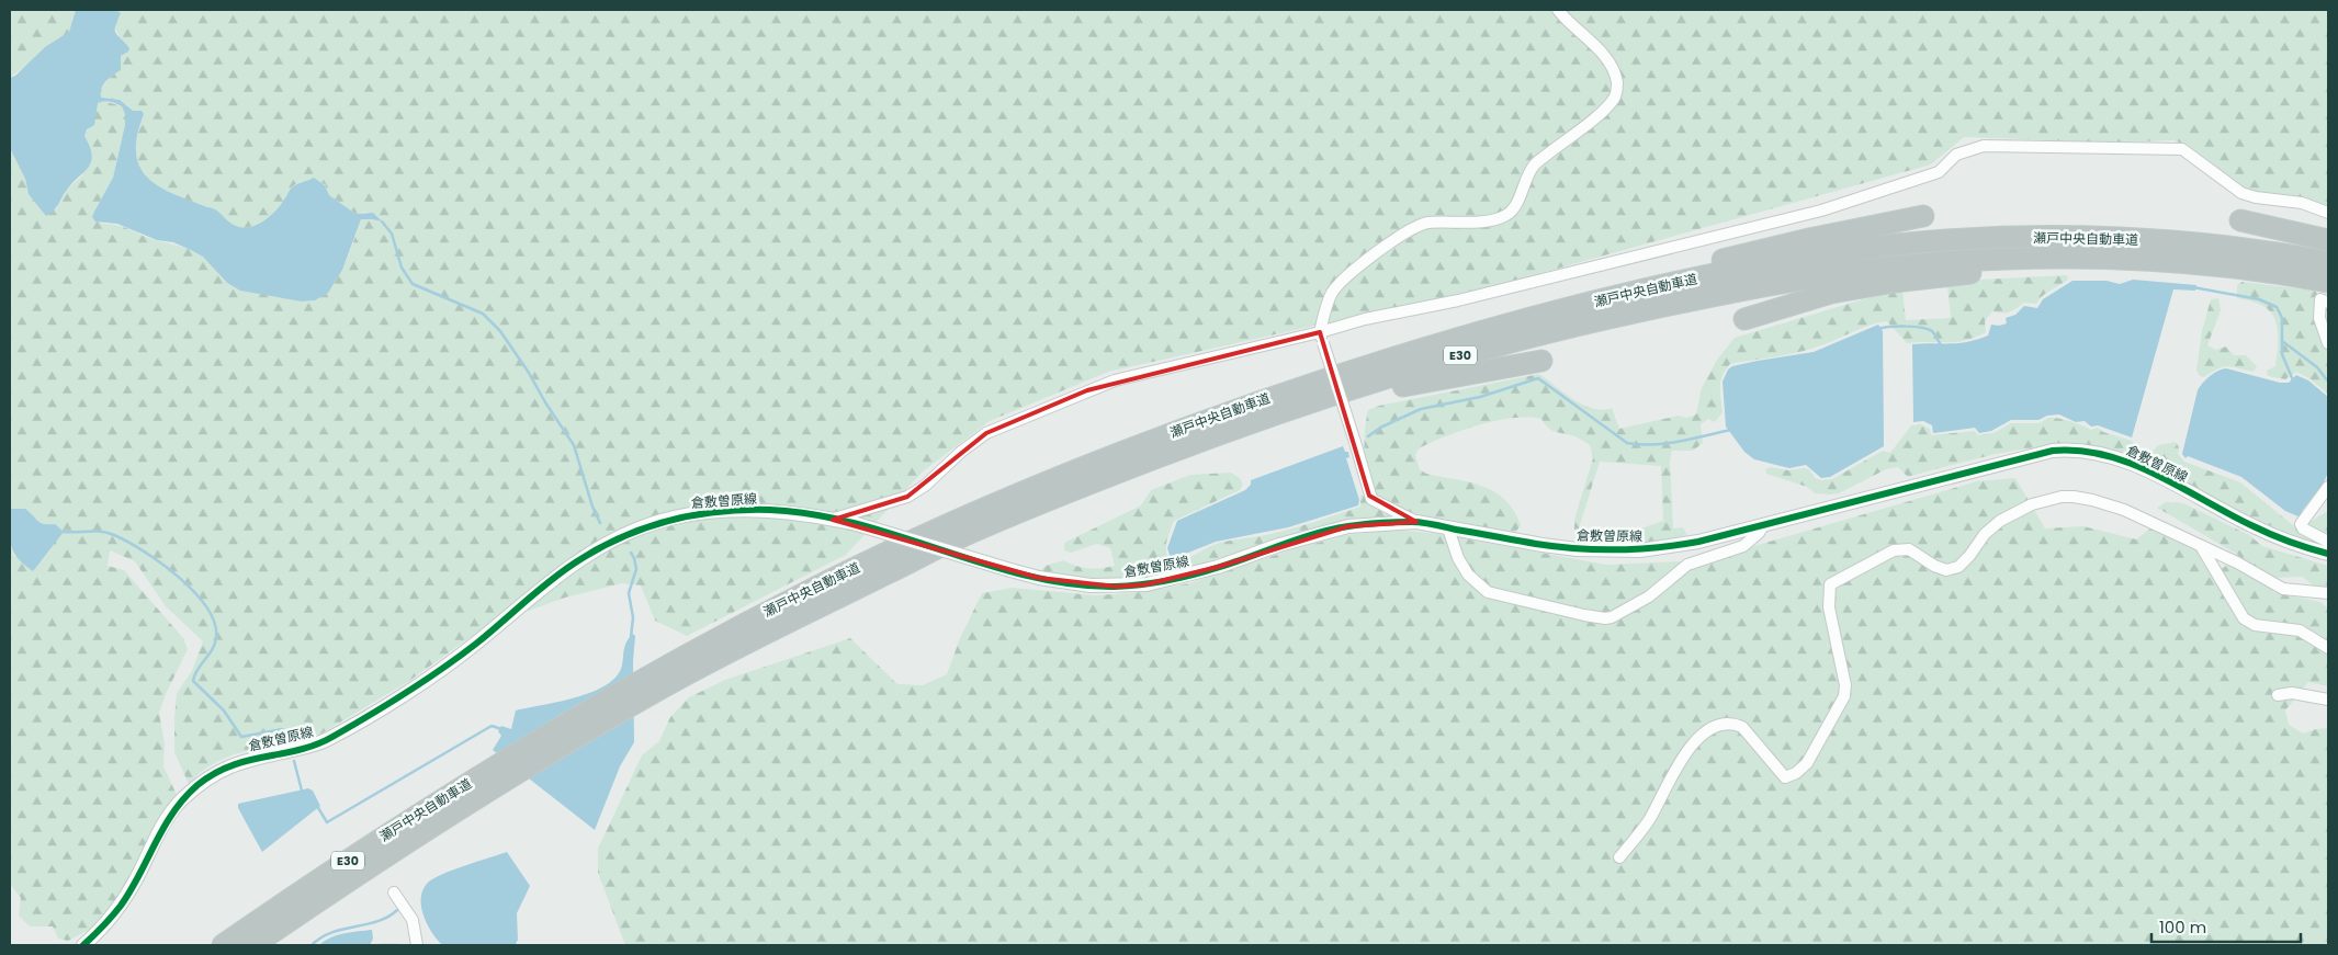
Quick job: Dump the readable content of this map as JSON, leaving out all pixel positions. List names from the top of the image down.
{
  "streets": {
    "highway": ["瀬戸中央自動車道", "E30"],
    "street": ["倉敷曽原線"]
  },
  "scale_bar": "100 m"
}
